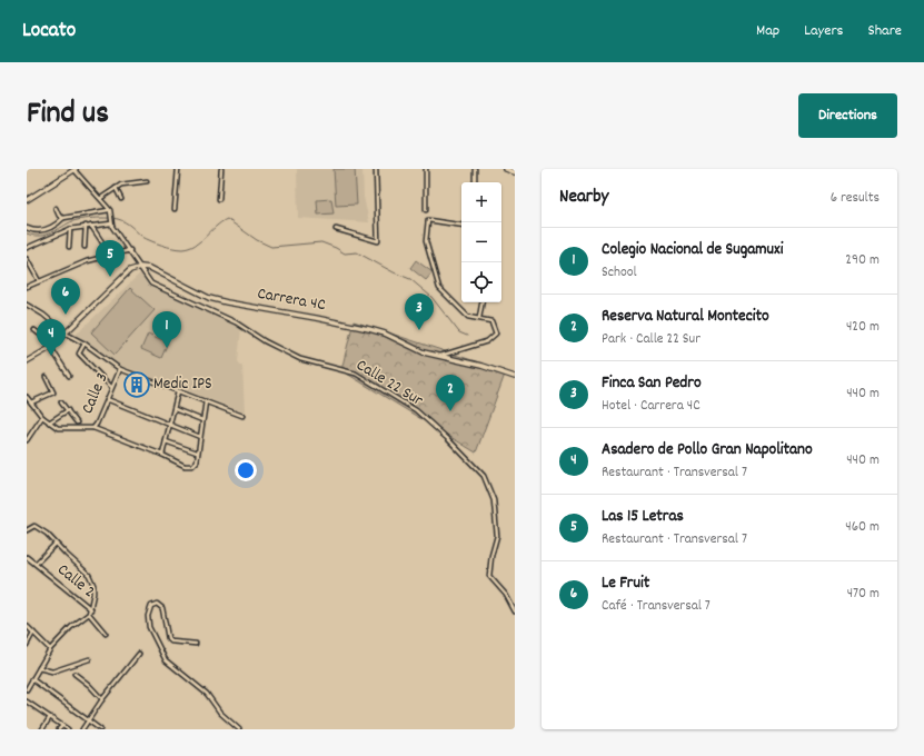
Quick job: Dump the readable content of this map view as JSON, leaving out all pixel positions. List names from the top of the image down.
{
  "streets": {
    "main road": ["Carrera 4C"],
    "street": ["Calle 22 Sur", "Calle 3", "Calle 2"]
  },
  "crossings": [
    ["Carrera 4C", "Calle 22 Sur"]
  ],
  "places": {
    "building": ["Medic IPS"]
  },
  "page": {
    "header": "Locato",
    "nav": ["Map", "Layers", "Share"],
    "title": "Find us",
    "buttons": "Directions",
    "heading": ["Nearby", "6 results"],
    "map_buttons": ["+", "−"],
    "list": [
      {
        "mark": "1",
        "name": "Colegio Nacional de Sugamuxi",
        "note": "School",
        "value": "290 m"
      },
      {
        "mark": "2",
        "name": "Reserva Natural Montecito",
        "note": "Park · Calle 22 Sur",
        "value": "420 m"
      },
      {
        "mark": "3",
        "name": "Finca San Pedro",
        "note": "Hotel · Carrera 4C",
        "value": "440 m"
      },
      {
        "mark": "4",
        "name": "Asadero de Pollo Gran Napolitano",
        "note": "Restaurant · Transversal 7",
        "value": "440 m"
      },
      {
        "mark": "5",
        "name": "Las 15 Letras",
        "note": "Restaurant · Transversal 7",
        "value": "460 m"
      },
      {
        "mark": "6",
        "name": "Le Fruit",
        "note": "Café · Transversal 7",
        "value": "470 m"
      }
    ],
    "pins": [
      "5",
      "6",
      "3",
      "1",
      "4",
      "2"
    ]
  }
}
